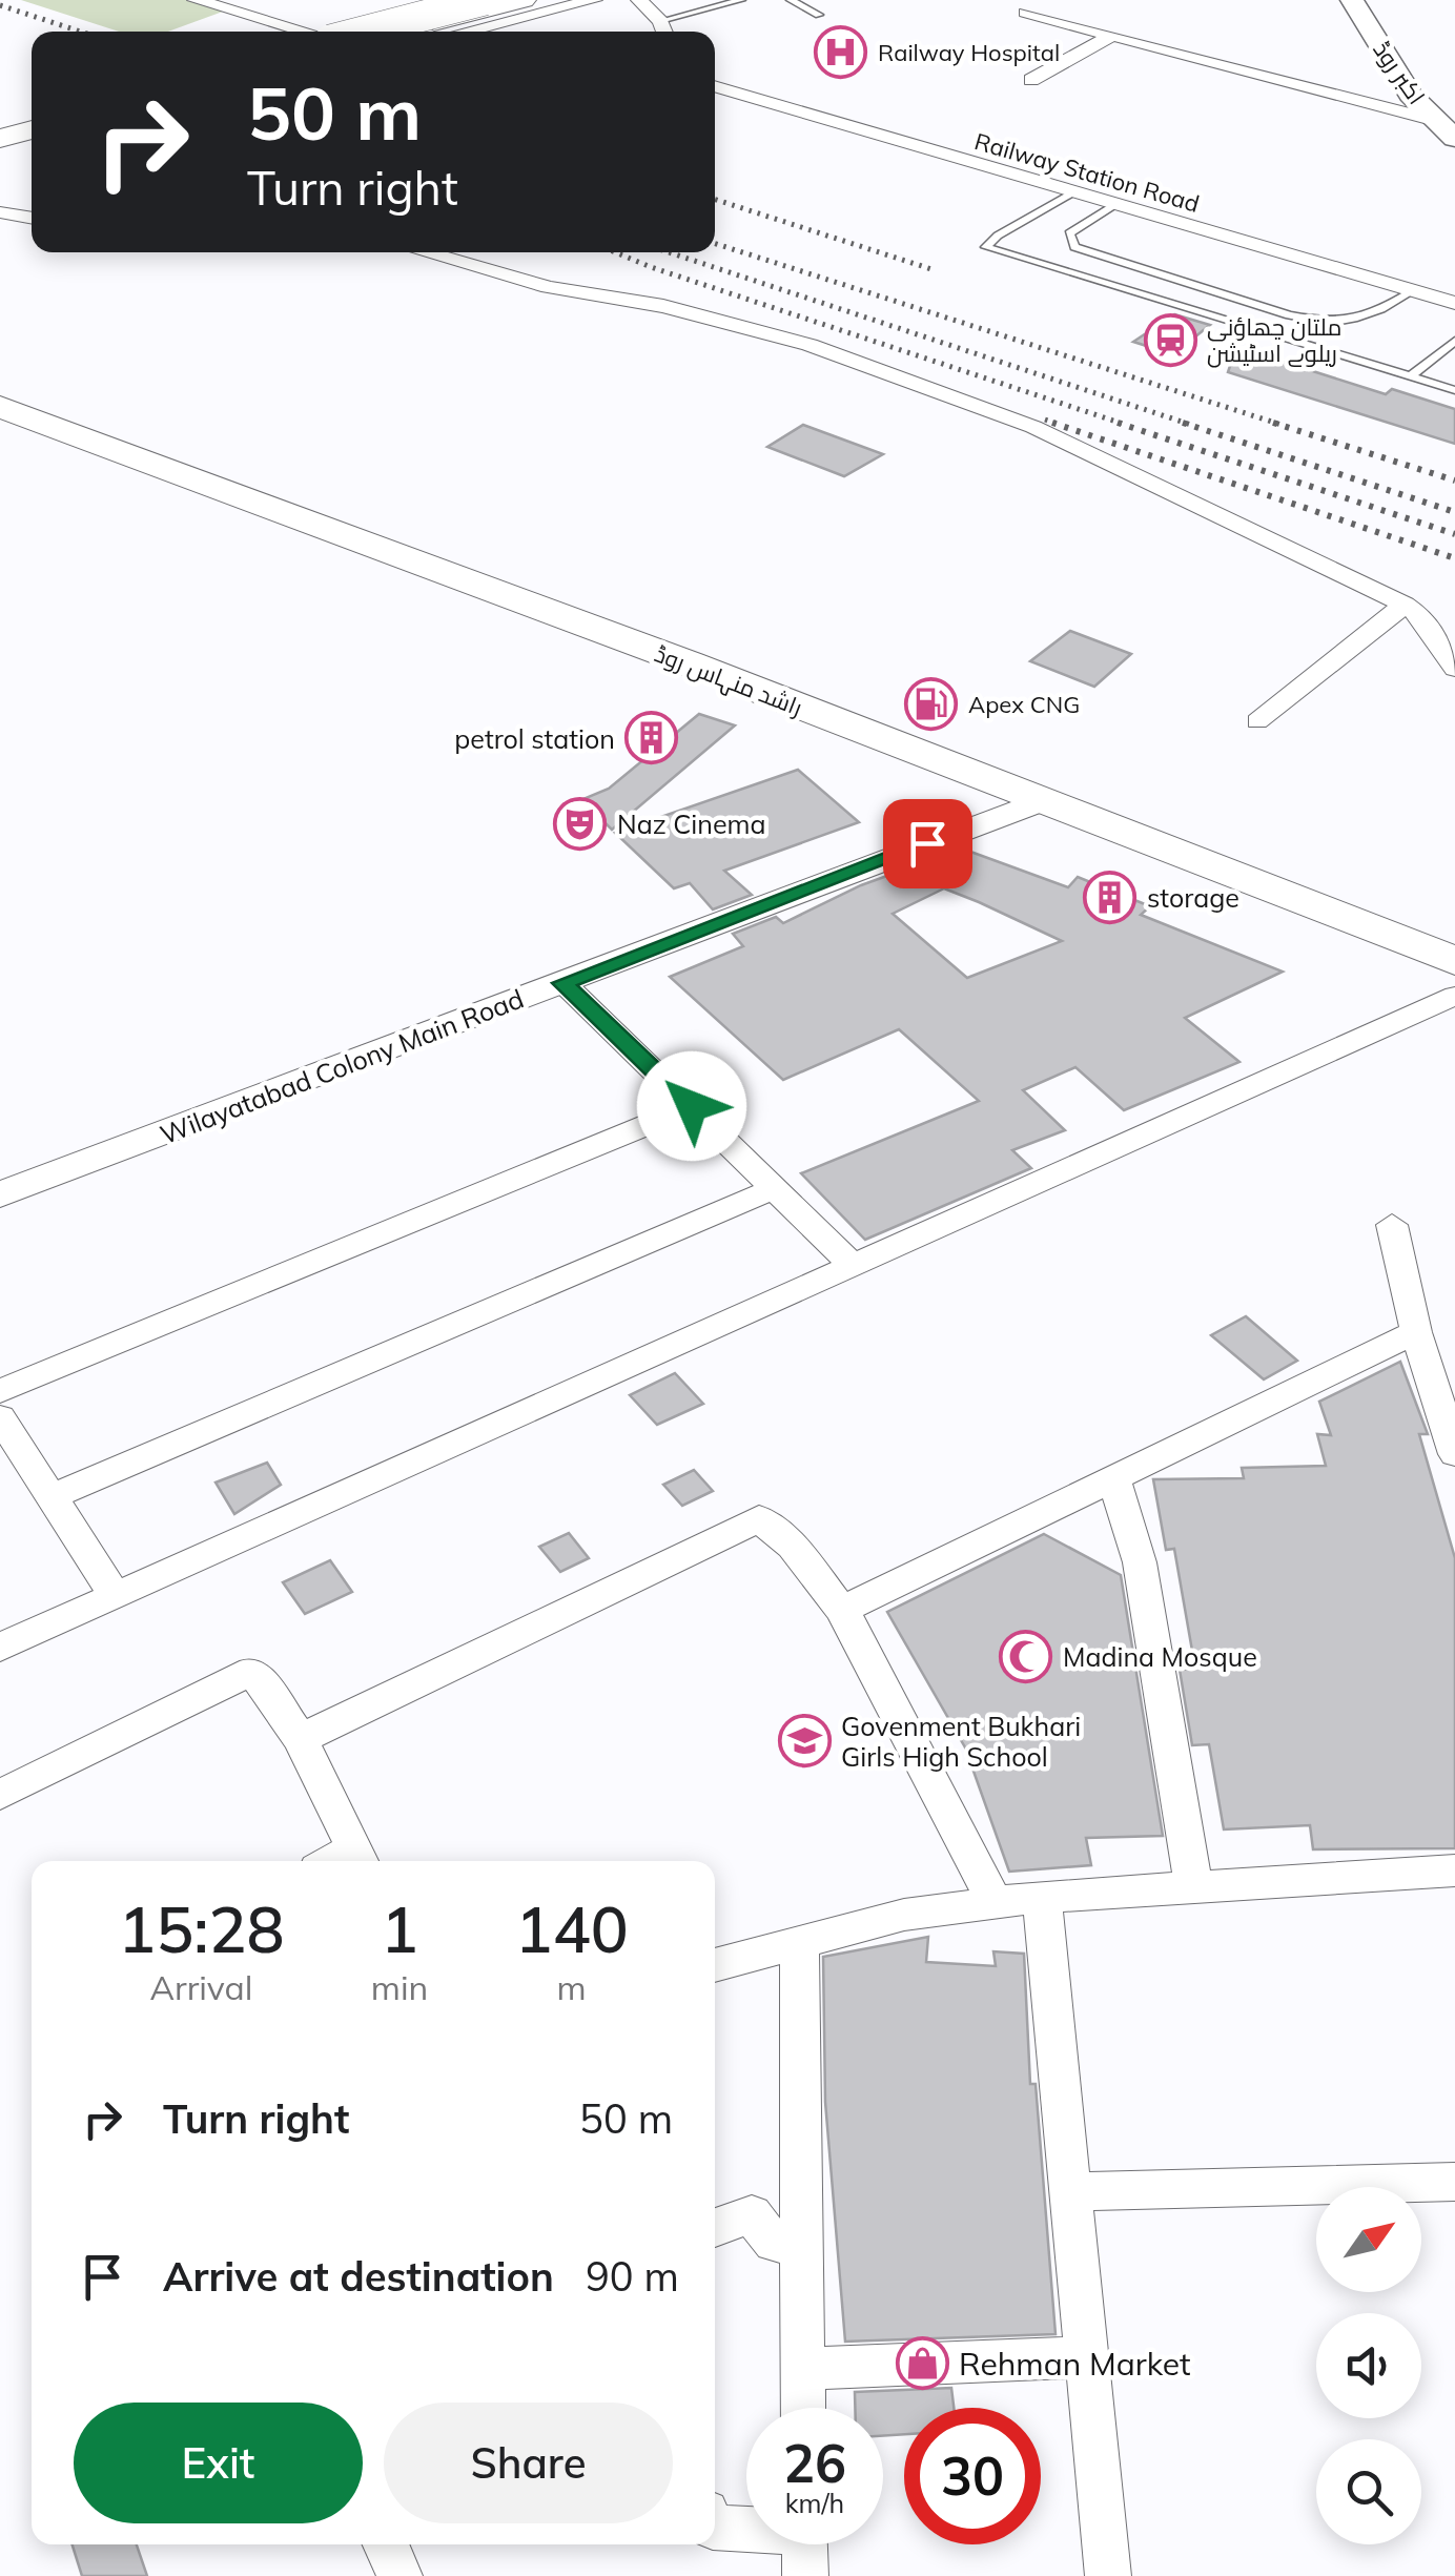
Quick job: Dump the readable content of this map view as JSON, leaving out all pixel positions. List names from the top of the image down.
{
  "streets": {
    "main road": ["اکبر روڈ", "راشد منہاس روڈ"],
    "street": ["Railway Station Road", "Wilayatabad Colony Main Road"]
  },
  "crossings": [
    ["راشد منہاس روڈ", "Wilayatabad Colony Main Road"]
  ],
  "places": {
    "hospital": ["Railway Hospital"],
    "station": ["ملتان چھاؤنی ریلوے اسٹیشن"],
    "fuel station": ["Apex CNG"],
    "building": ["petrol station", "storage"],
    "theatre": ["Naz Cinema"],
    "mosque": ["Madina Mosque"],
    "school or university": ["Govenment Bukhari Girls High School"],
    "shop": ["Rehman Market"]
  },
  "north": "top right",
  "page": {
    "turn": ["50 m", "Turn right"],
    "eta": [
      "15:28",
      "Arrival",
      "1",
      "min",
      "140",
      "m"
    ],
    "list": [
      {
        "name": "Turn right",
        "value": "50 m"
      },
      {
        "name": "Arrive at destination",
        "value": "90 m"
      }
    ],
    "buttons": ["Exit", "Share"],
    "speed": "26 km/h",
    "limit": "30"
  }
}
